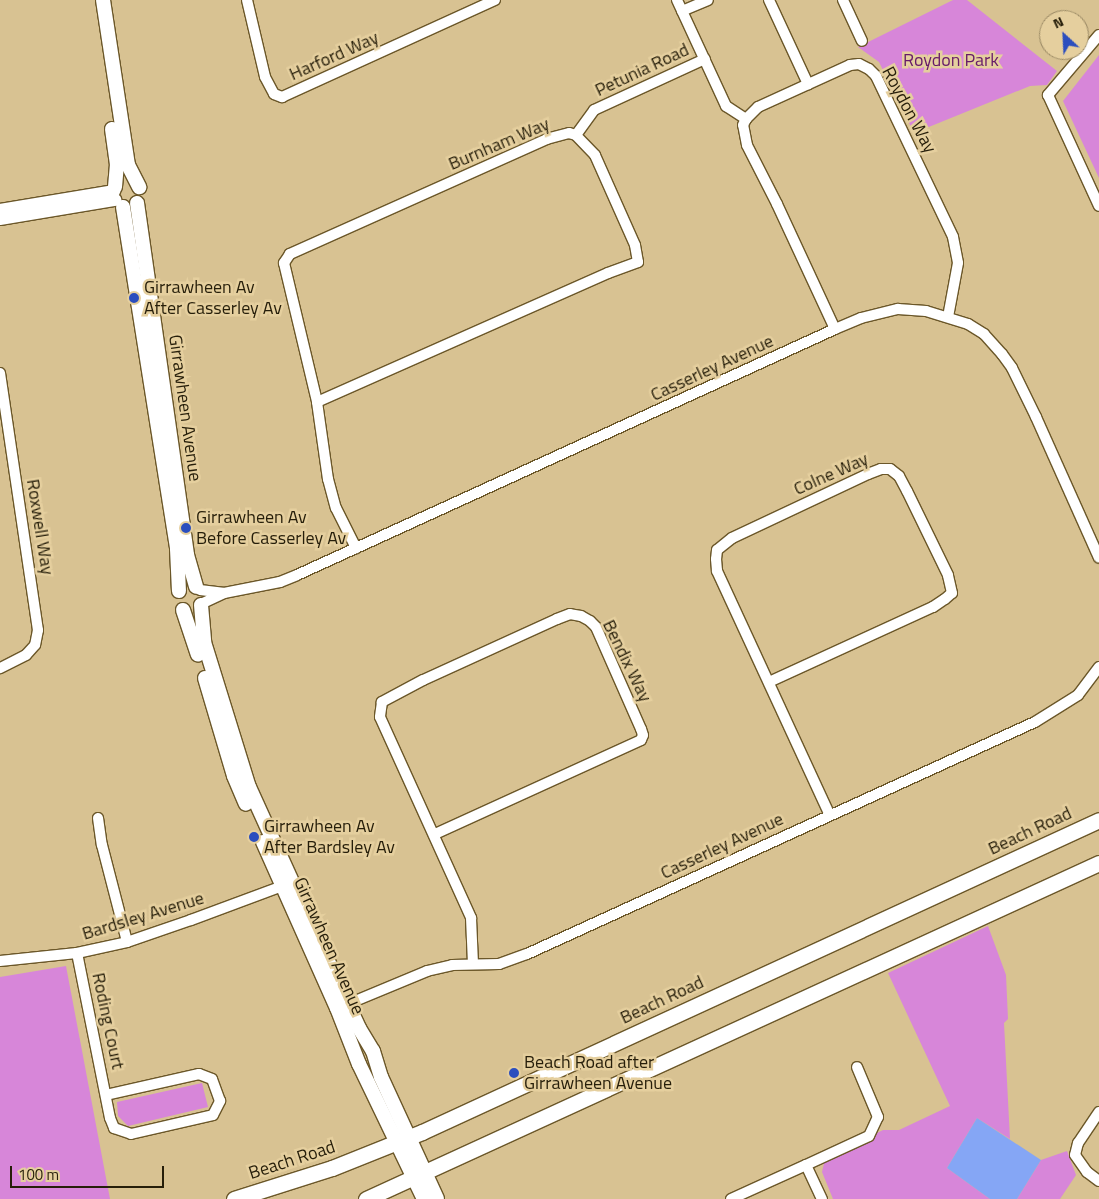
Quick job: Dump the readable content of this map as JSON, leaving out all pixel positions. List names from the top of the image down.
{
  "streets": {
    "main road": ["Girrawheen Avenue", "Beach Road"],
    "street": [
      "Harford Way",
      "Petunia Road",
      "Roydon Way",
      "Burnham Way",
      "Casserley Avenue",
      "Colne Way",
      "Roxwell Way",
      "Bendix Way",
      "Bardsley Avenue",
      "Roding Court"
    ]
  },
  "crossings": [
    ["Petunia Road", "Burnham Way"],
    ["Roydon Way", "Casserley Avenue"],
    ["Burnham Way", "Casserley Avenue"],
    ["Casserley Avenue", "Girrawheen Avenue"],
    ["Casserley Avenue", "Colne Way"],
    ["Casserley Avenue", "Bendix Way"],
    ["Girrawheen Avenue", "Beach Road"],
    ["Girrawheen Avenue", "Bardsley Avenue"],
    ["Bardsley Avenue", "Roding Court"]
  ],
  "parks": ["Roydon Park"],
  "places": [
    "Girrawheen Av After Casserley Av",
    "Girrawheen Av Before Casserley Av",
    "Girrawheen Av After Bardsley Av",
    "Beach Road after Girrawheen Avenue"
  ],
  "scale_bar": "100 m",
  "north": "top left"
}
